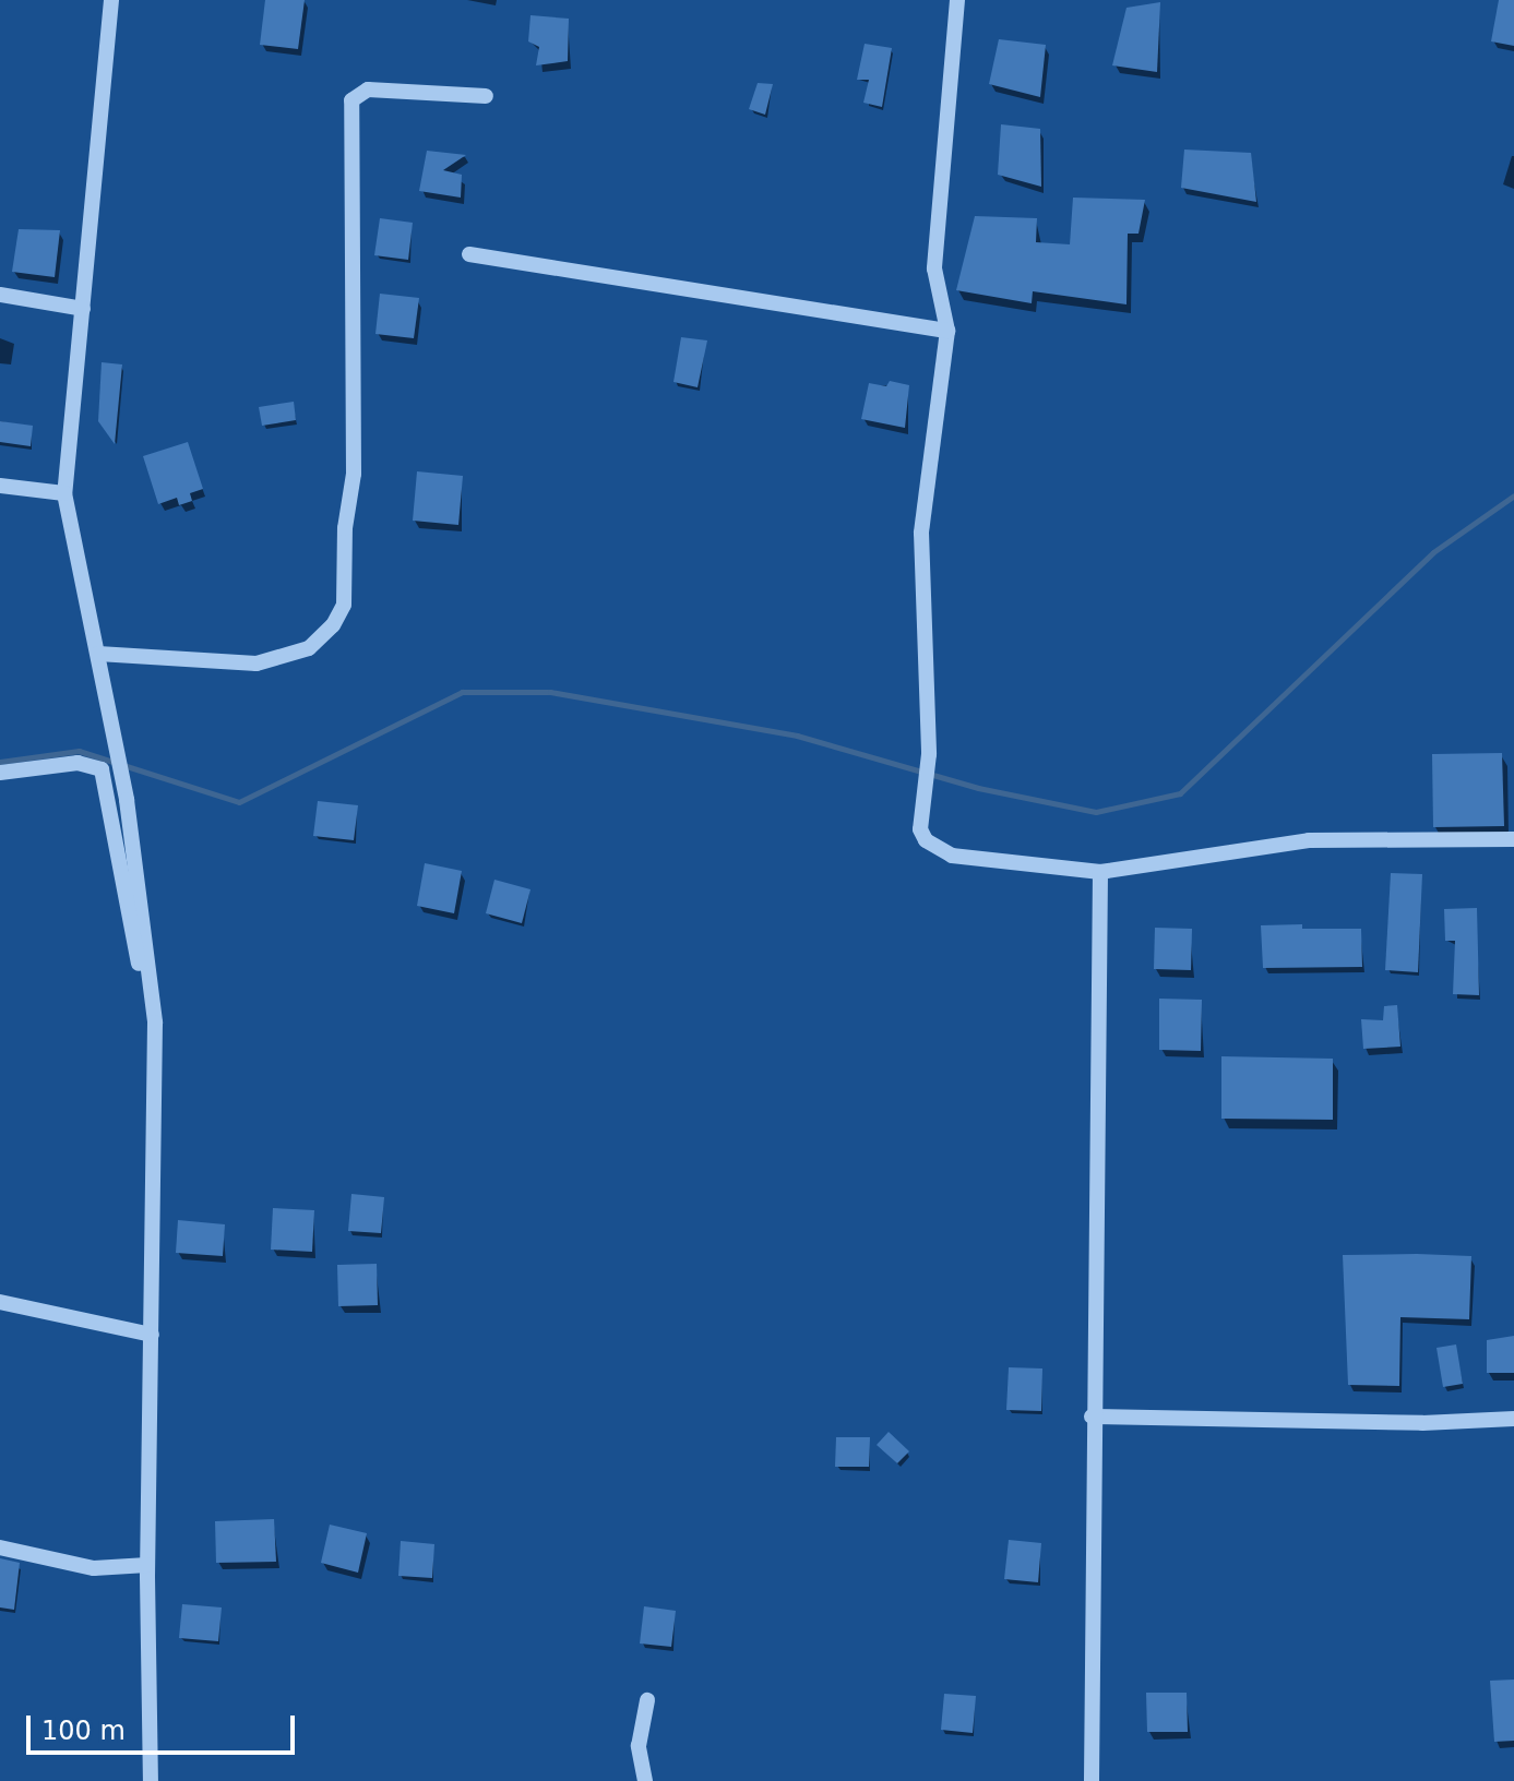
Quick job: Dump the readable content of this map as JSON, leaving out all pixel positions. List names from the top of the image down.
{
  "scale_bar": "100 m"
}
